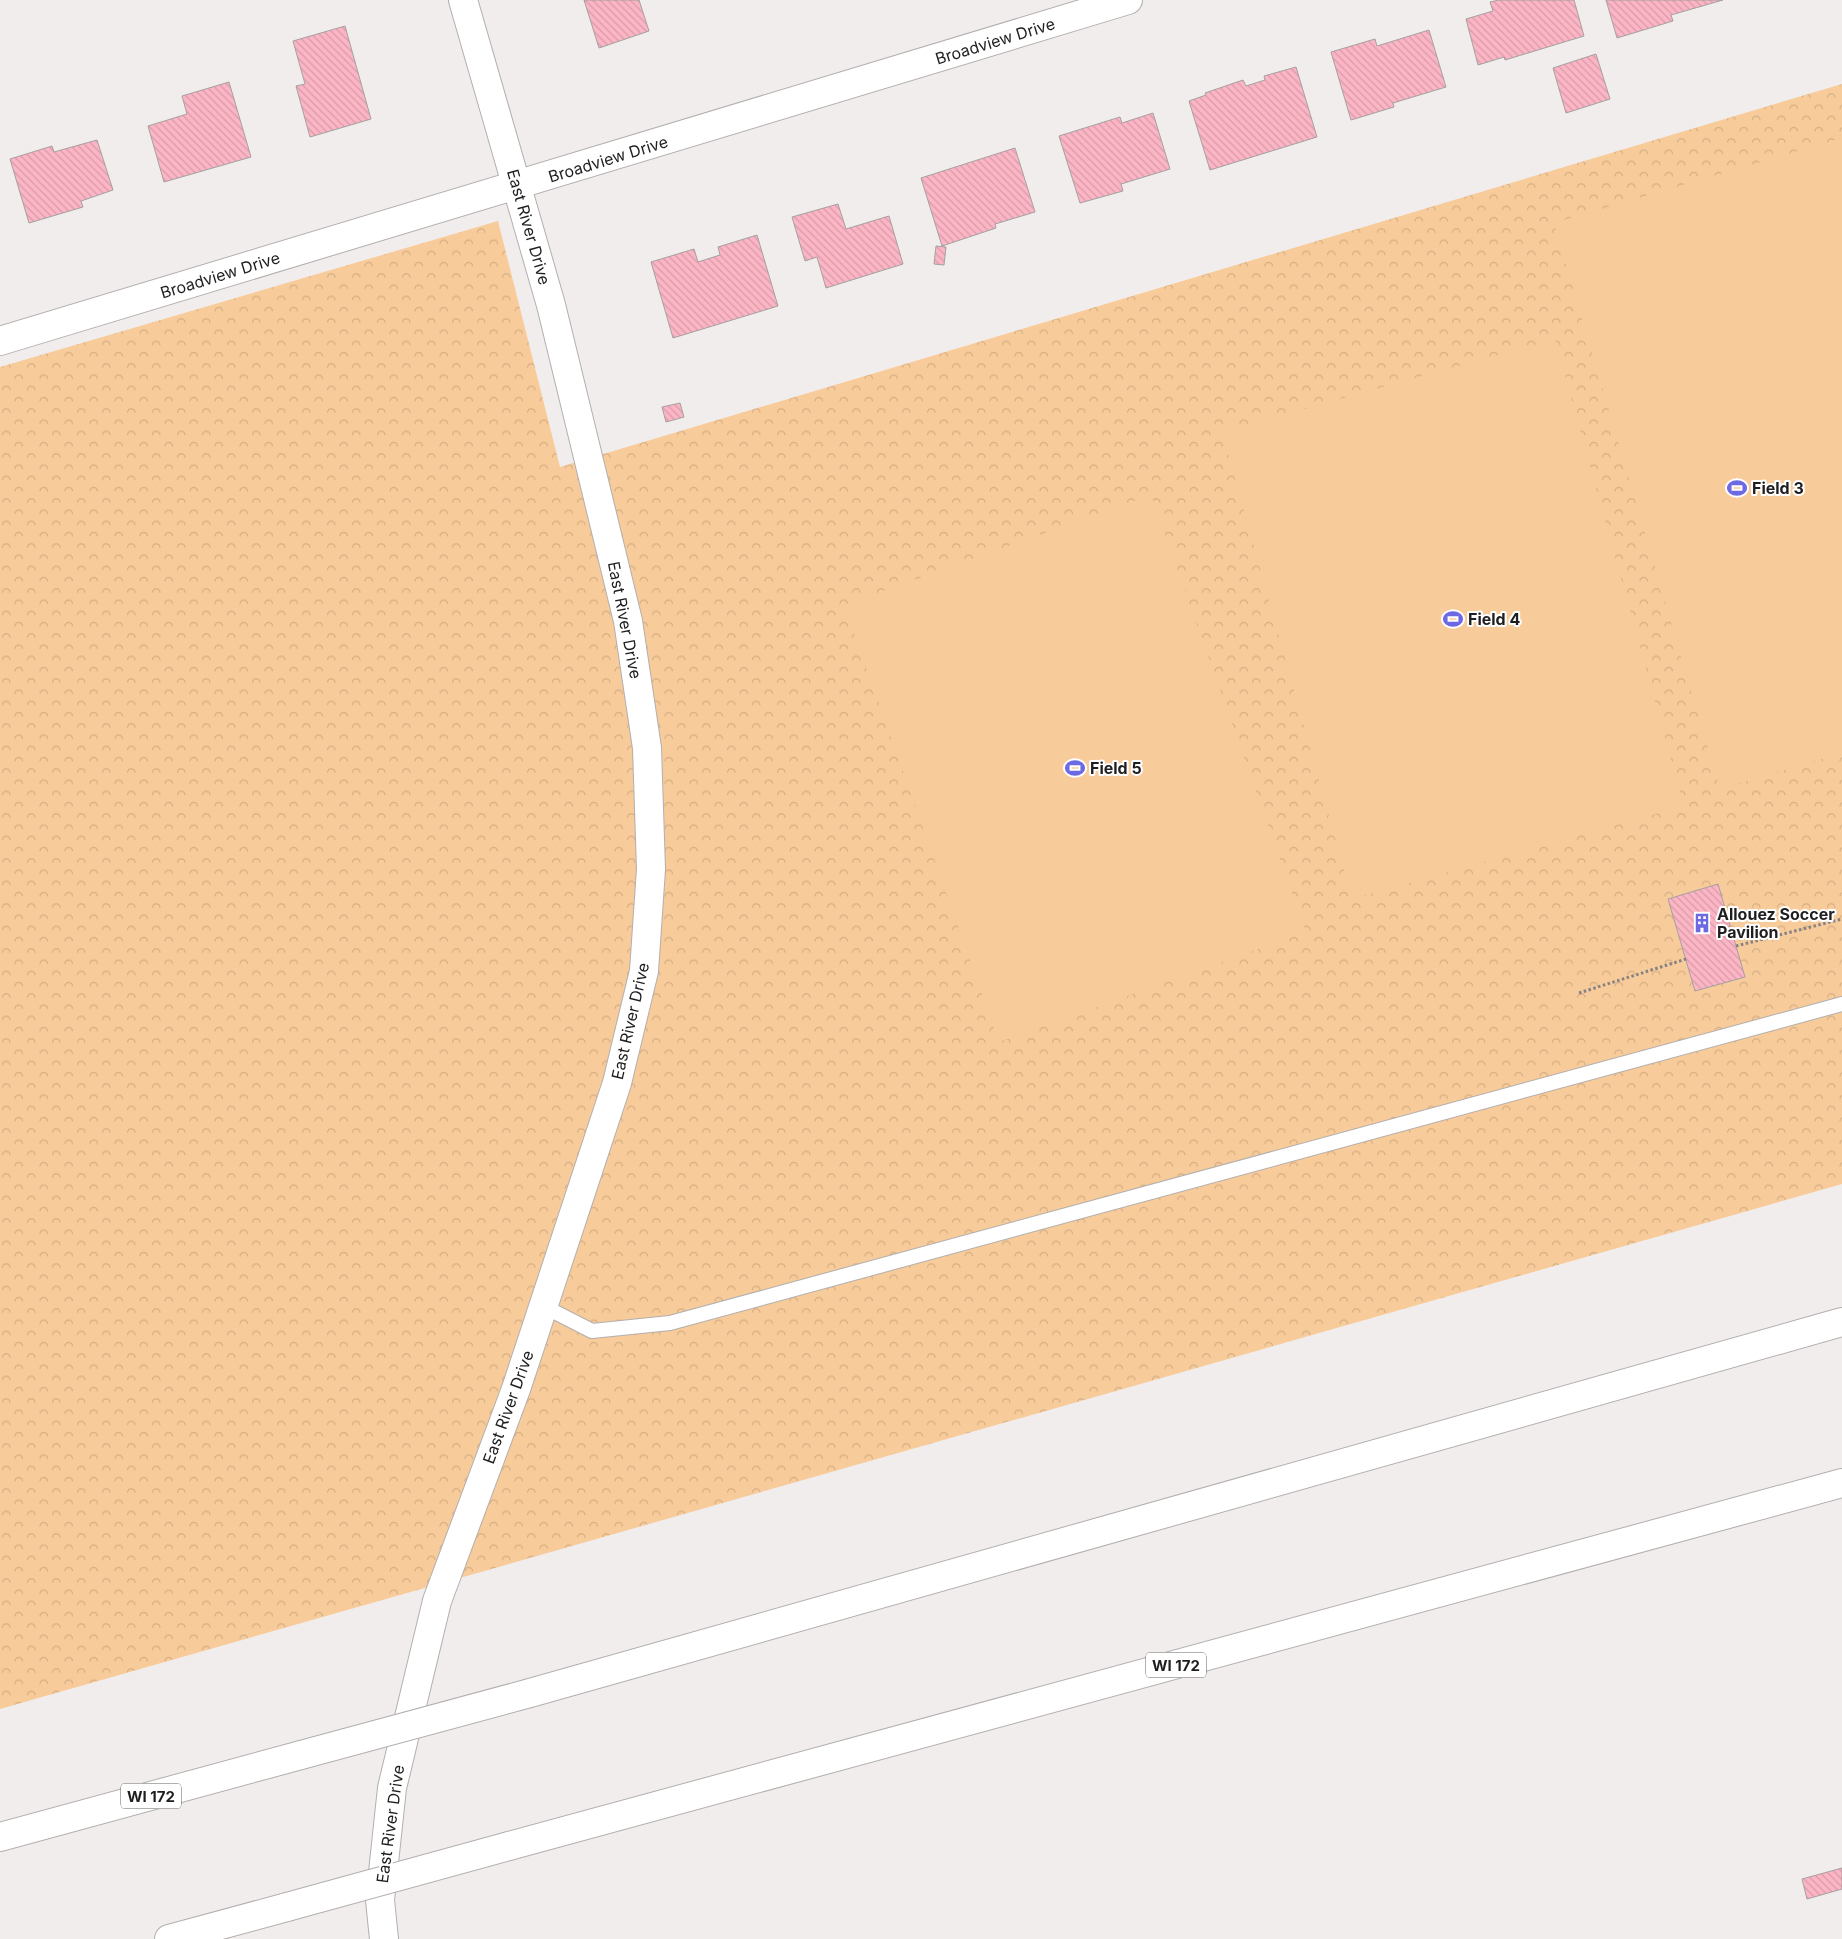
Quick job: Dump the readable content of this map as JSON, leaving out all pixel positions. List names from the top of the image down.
{
  "streets": {
    "main road": ["Broadview Drive", "East River Drive", "WI 172"]
  },
  "crossings": [
    ["Broadview Drive", "East River Drive"]
  ],
  "places": {
    "sports": ["Field 3", "Field 4", "Field 5"],
    "building": ["Allouez Soccer Pavilion"]
  }
}
